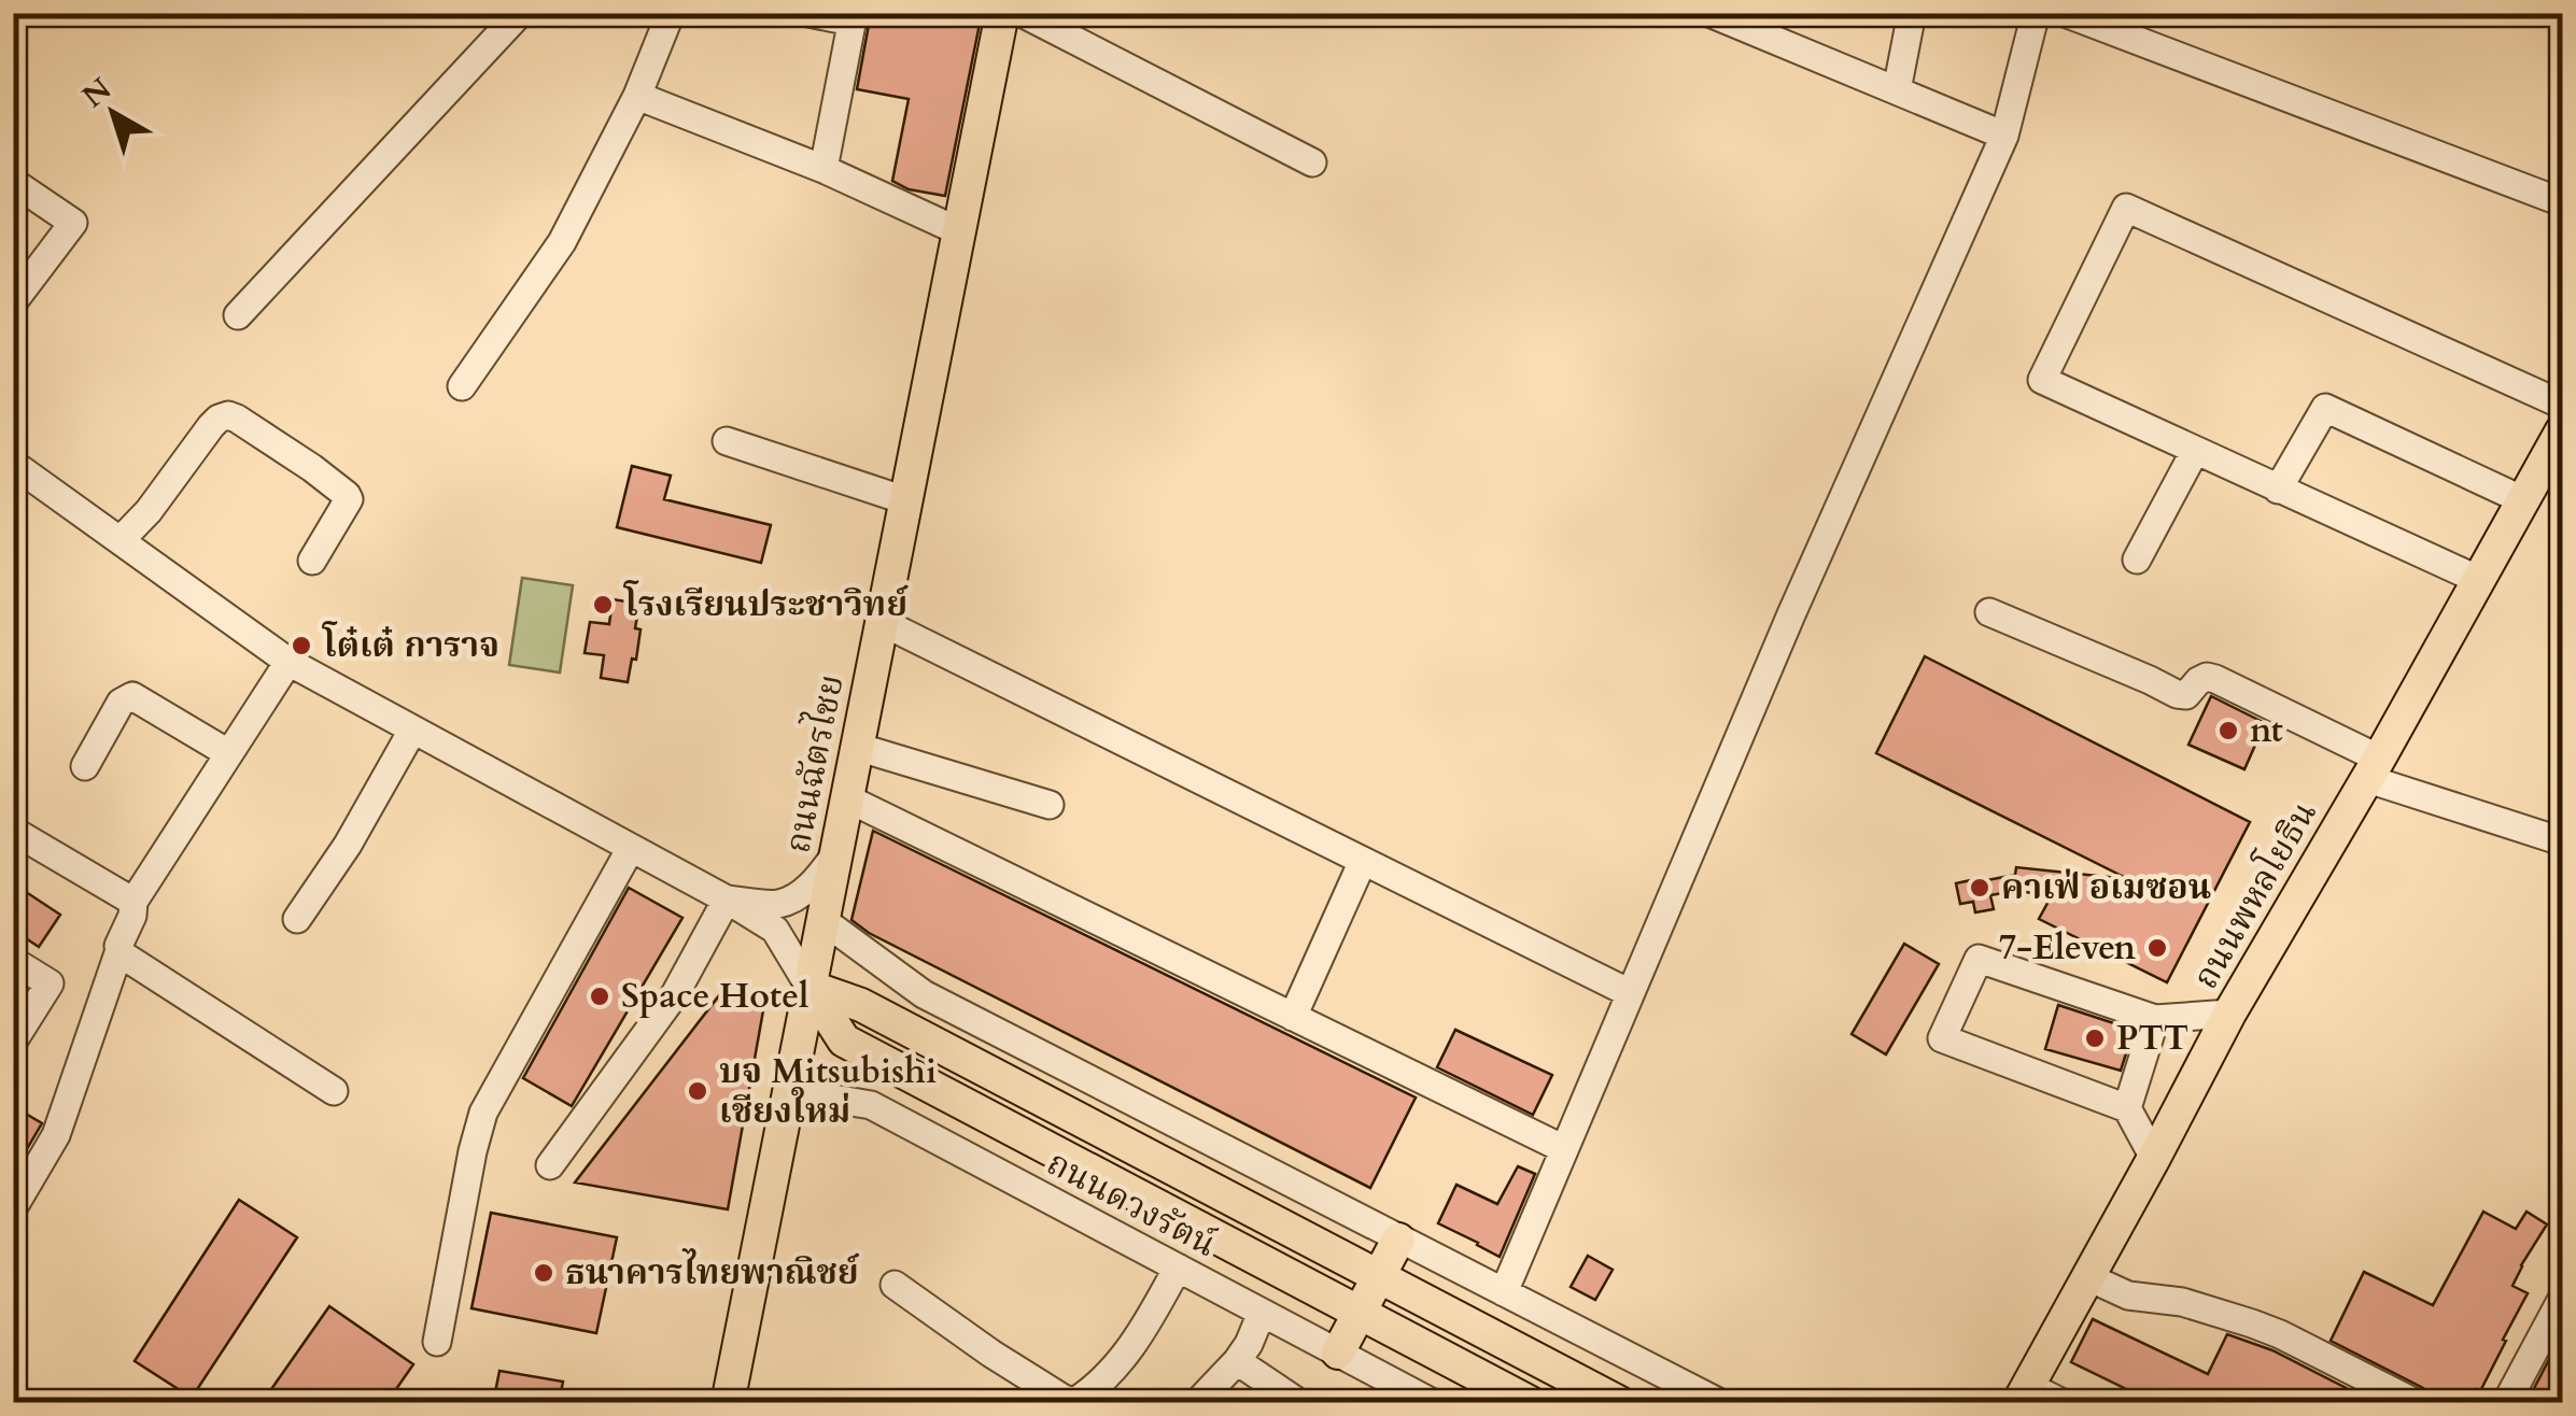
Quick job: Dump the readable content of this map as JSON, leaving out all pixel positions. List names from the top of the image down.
{
  "streets": {
    "main road": ["ถนนฉัตรไชย", "ถนนพหลโยธิน"],
    "street": ["ถนนดวงรัตน์"]
  },
  "crossings": [
    ["ถนนฉัตรไชย", "ถนนดวงรัตน์"]
  ],
  "places": [
    "โรงเรียนประชาวิทย์",
    "โต๋เต๋ การาจ",
    "nt",
    "คาเฟ่ อเมซอน",
    "7-Eleven",
    "Space Hotel",
    "PTT",
    "บจ Mitsubishi เชียงใหม่",
    "ธนาคารไทยพาณิชย์"
  ],
  "north": "top left"
}
